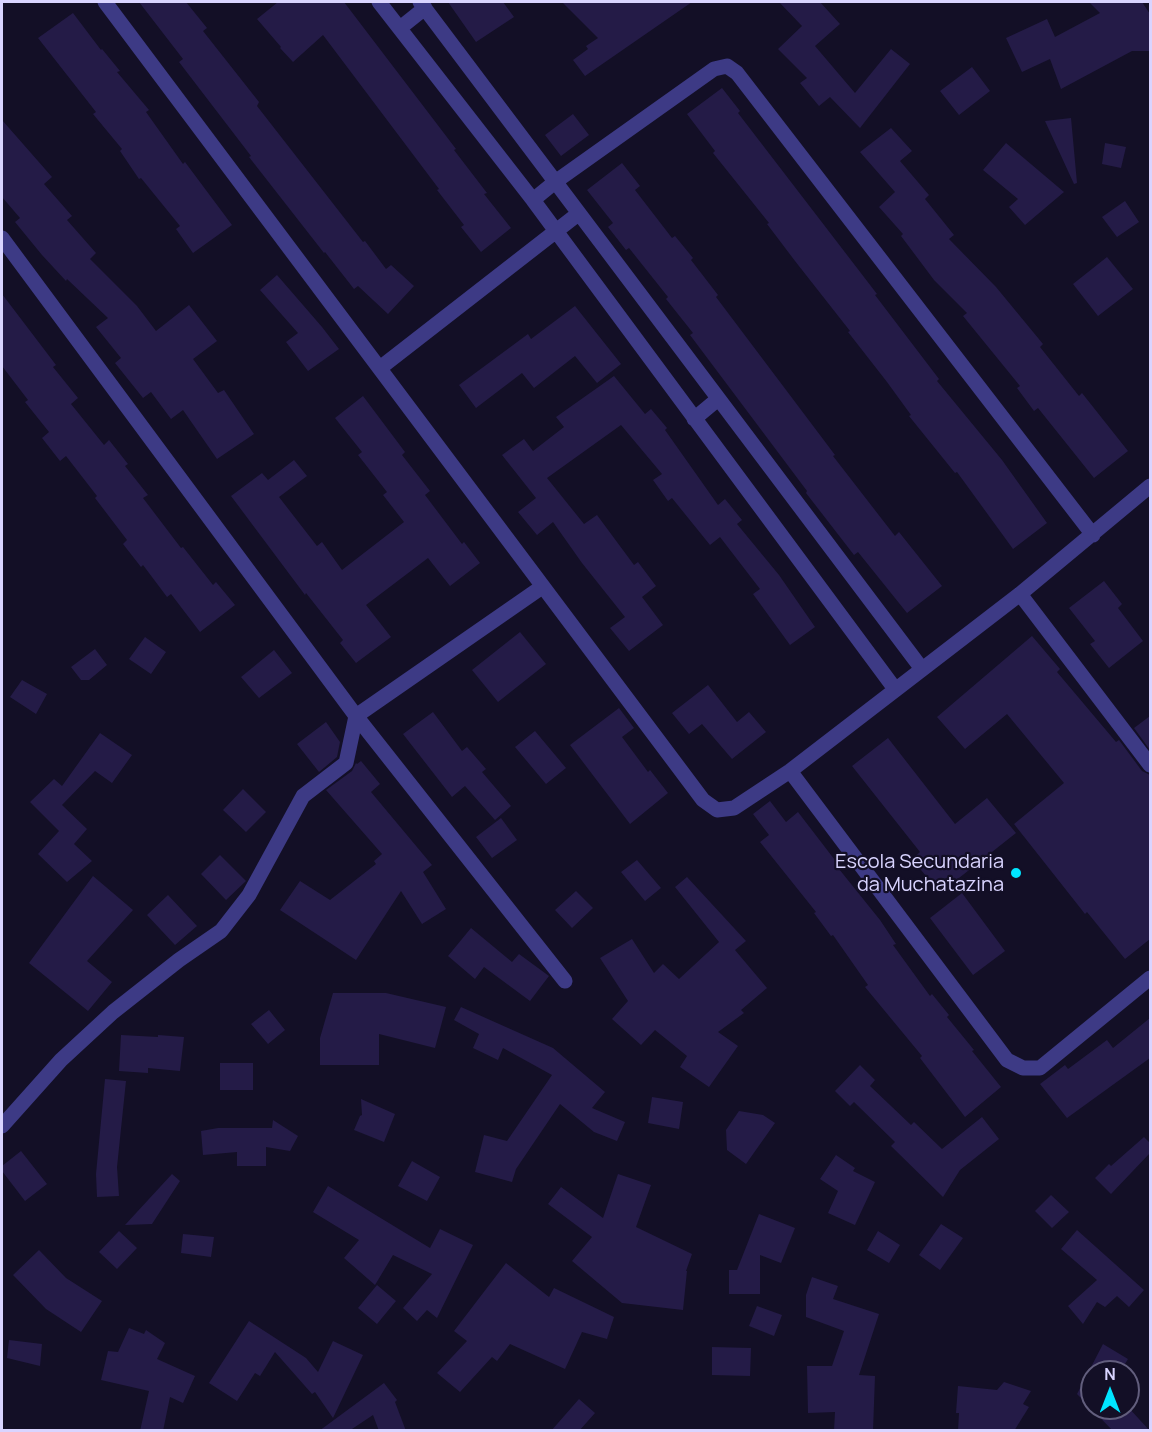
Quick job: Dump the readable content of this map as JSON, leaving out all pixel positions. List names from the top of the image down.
{
  "places": ["Escola Secundaria da Muchatazina"],
  "north": "top"
}
